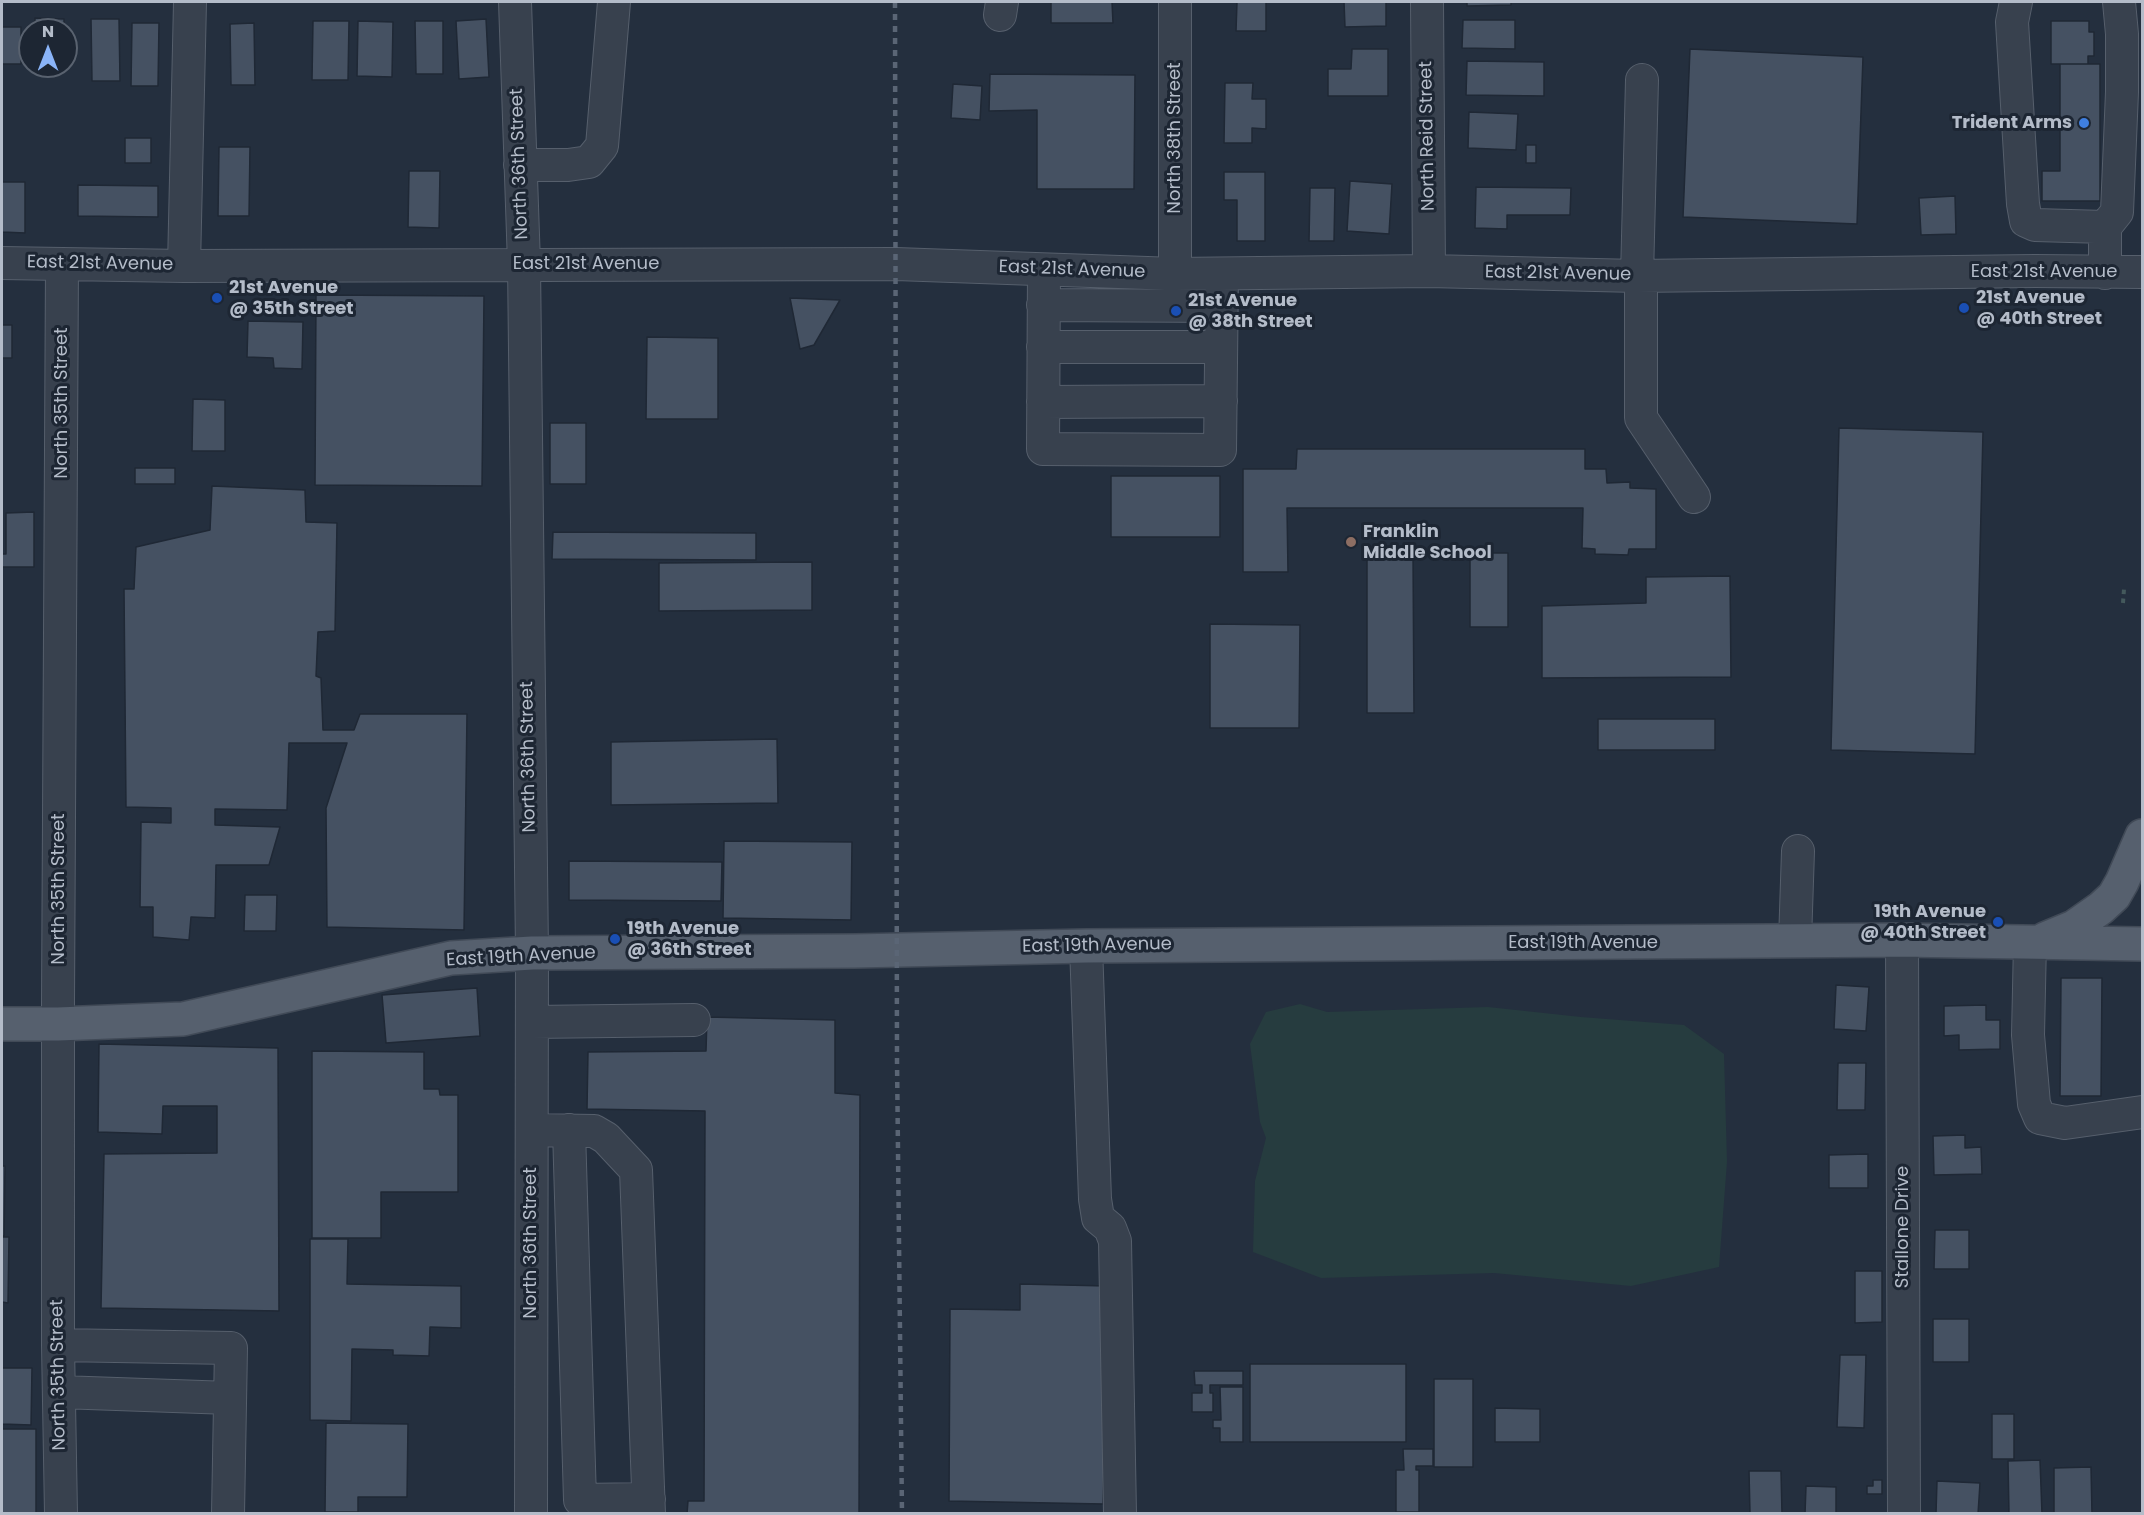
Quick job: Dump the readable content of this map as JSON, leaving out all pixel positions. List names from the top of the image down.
{
  "streets": {
    "main road": ["East 19th Avenue"],
    "street": [
      "North Reid Street",
      "North 38th Street",
      "North 36th Street",
      "East 21st Avenue",
      "North 35th Street",
      "Stallone Drive"
    ]
  },
  "crossings": [
    ["North Reid Street", "East 21st Avenue"],
    ["North 38th Street", "East 21st Avenue"],
    ["North 36th Street", "East 21st Avenue"],
    ["North 36th Street", "East 19th Avenue"],
    ["East 21st Avenue", "North 35th Street"],
    ["North 35th Street", "East 19th Avenue"],
    ["East 19th Avenue", "Stallone Drive"]
  ],
  "places": [
    "Trident Arms",
    "21st Avenue @ 35th Street",
    "21st Avenue @ 40th Street",
    "21st Avenue @ 38th Street",
    "Franklin Middle School",
    "19th Avenue @ 40th Street",
    "19th Avenue @ 36th Street"
  ],
  "north": "top"
}
